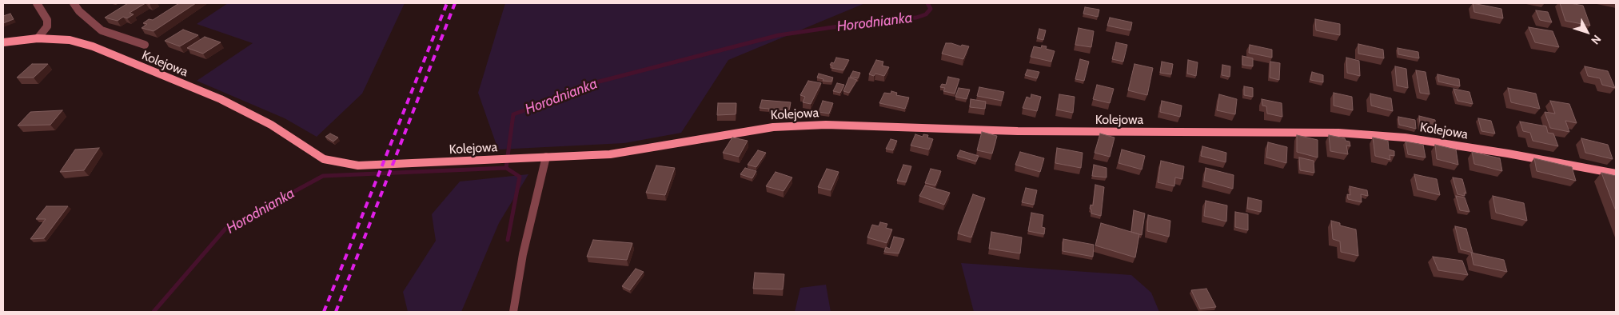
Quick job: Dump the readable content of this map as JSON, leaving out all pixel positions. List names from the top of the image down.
{
  "streets": {
    "street": ["Kolejowa"]
  },
  "water": ["Horodnianka"],
  "north": "bottom right"
}
